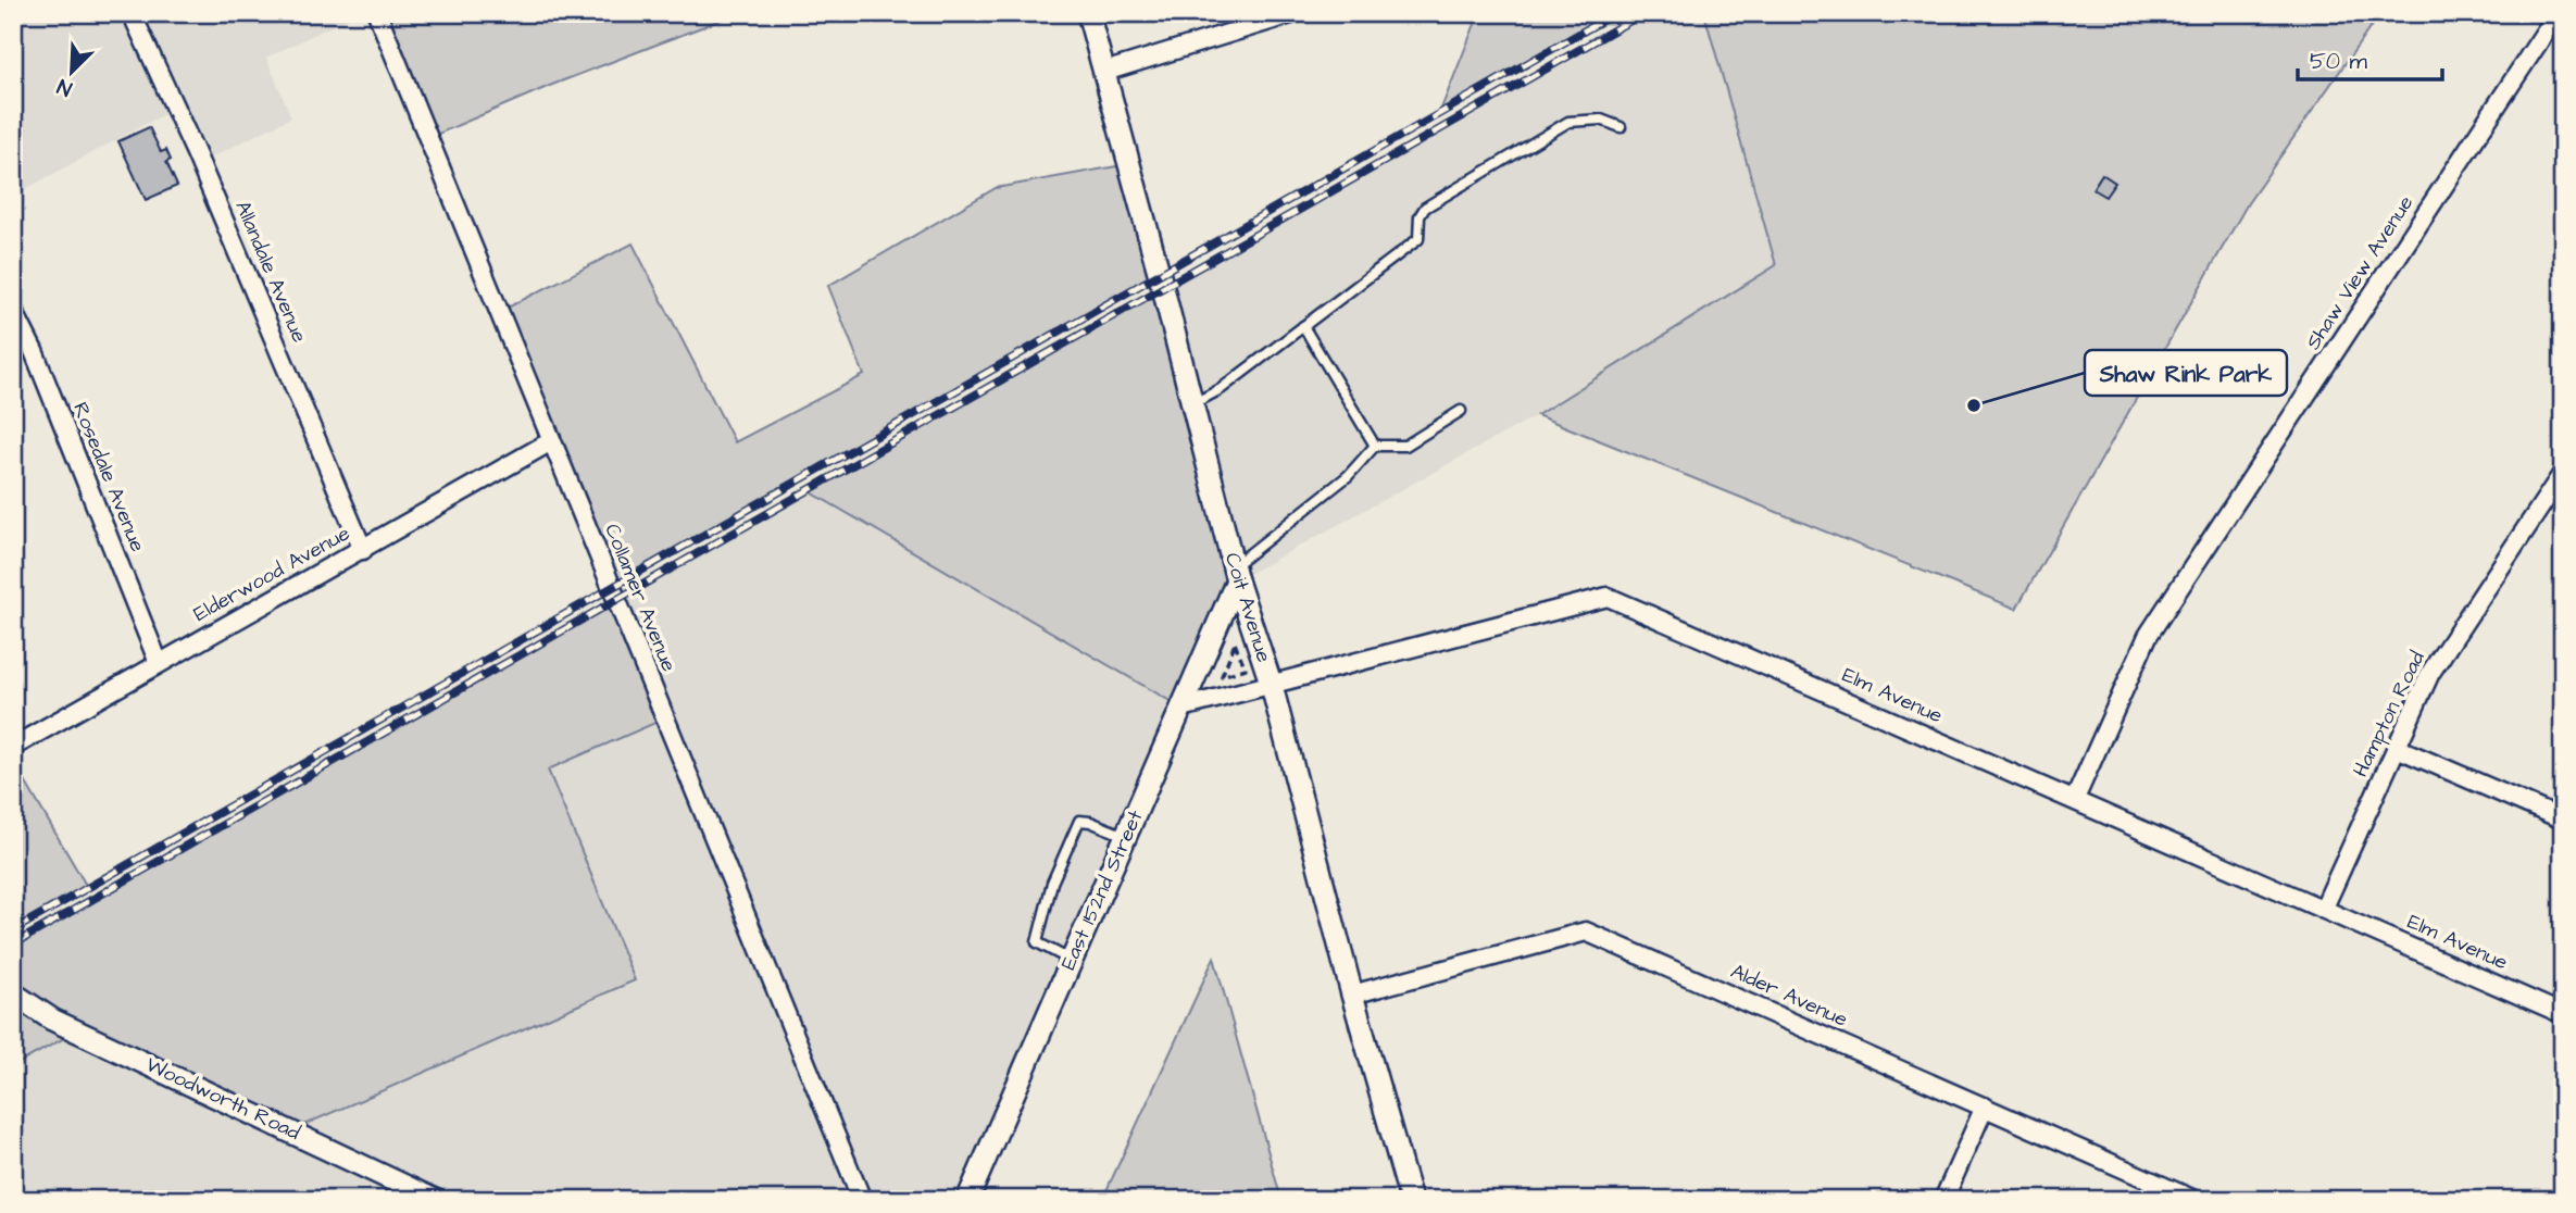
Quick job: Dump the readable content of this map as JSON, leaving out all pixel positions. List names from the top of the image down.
{
  "streets": {
    "street": [
      "Allandale Avenue",
      "Shaw View Avenue",
      "Rosedale Avenue",
      "Elderwood Avenue",
      "Collamer Avenue",
      "Coit Avenue",
      "Elm Avenue",
      "Hampton Road",
      "East 152nd Street",
      "Alder Avenue",
      "Woodworth Road"
    ]
  },
  "crossings": [
    ["Allandale Avenue", "Elderwood Avenue"],
    ["Shaw View Avenue", "Elm Avenue"],
    ["Rosedale Avenue", "Elderwood Avenue"],
    ["Elderwood Avenue", "Collamer Avenue"],
    ["Coit Avenue", "Elm Avenue"],
    ["Coit Avenue", "East 152nd Street"],
    ["Coit Avenue", "Alder Avenue"],
    ["Elm Avenue", "Hampton Road"],
    ["Elm Avenue", "East 152nd Street"]
  ],
  "places": ["Shaw Rink Park"],
  "scale_bar": "50 m",
  "north": "bottom left"
}
